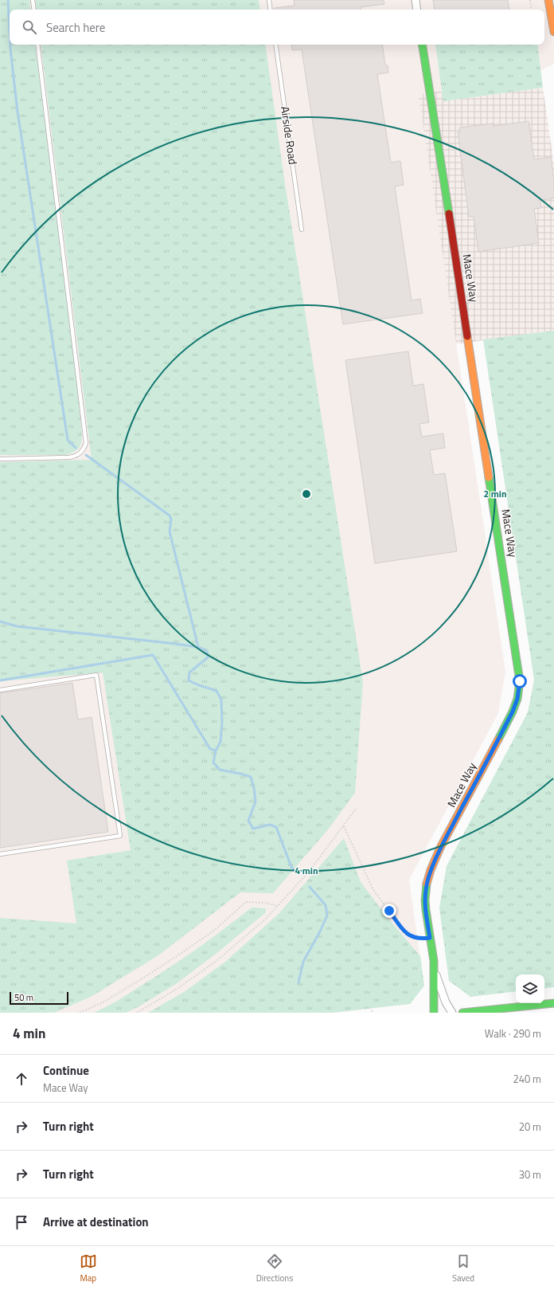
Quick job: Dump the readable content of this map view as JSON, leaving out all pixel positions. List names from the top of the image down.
{
  "streets": {
    "street": ["Mace Way"],
    "lane": ["Airside Road"]
  },
  "scale_bar": "50 m",
  "page": {
    "search": "Search here",
    "scale": "50 m",
    "heading": ["4 min", "Walk · 290 m"],
    "list": [
      ["Continue", "Mace Way", "240 m"],
      ["Turn right", "20 m"],
      ["Turn right", "30 m"],
      "Arrive at destination"
    ],
    "nav": ["Map", "Directions", "Saved"]
  },
  "rings": ["2 min", "4 min"]
}
